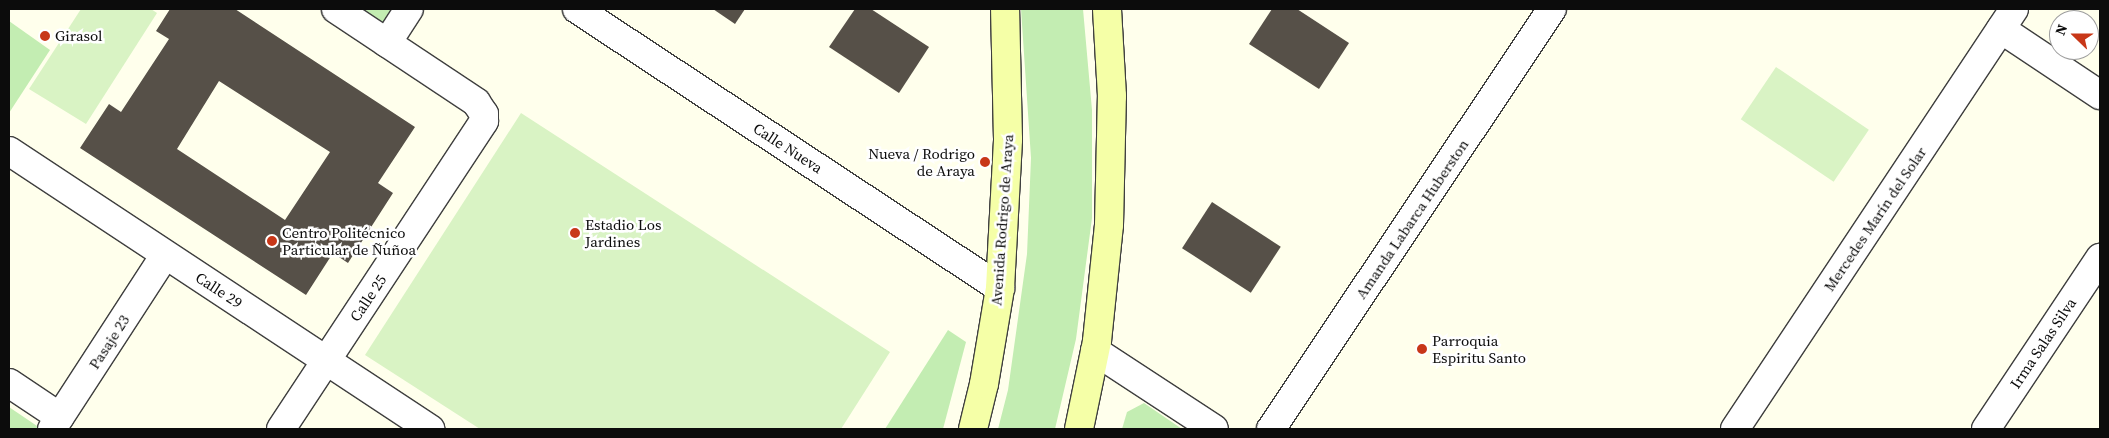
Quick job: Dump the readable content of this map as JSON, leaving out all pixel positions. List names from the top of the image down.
{
  "streets": {
    "main road": ["Avenida Rodrigo de Araya"],
    "street": [
      "Calle Nueva",
      "Amanda Labarca Huberston",
      "Mercedes Marín del Solar",
      "Calle 29",
      "Calle 25",
      "Pasaje 23",
      "Irma Salas Silva"
    ]
  },
  "crossings": [
    ["Calle Nueva", "Avenida Rodrigo de Araya"],
    ["Calle 29", "Calle 25"],
    ["Calle 29", "Pasaje 23"]
  ],
  "places": [
    "Girasol",
    "Nueva / Rodrigo de Araya",
    "Estadio Los Jardines",
    "Centro Politécnico Particular de Ñuñoa",
    "Parroquia Espiritu Santo"
  ],
  "north": "left"
}
